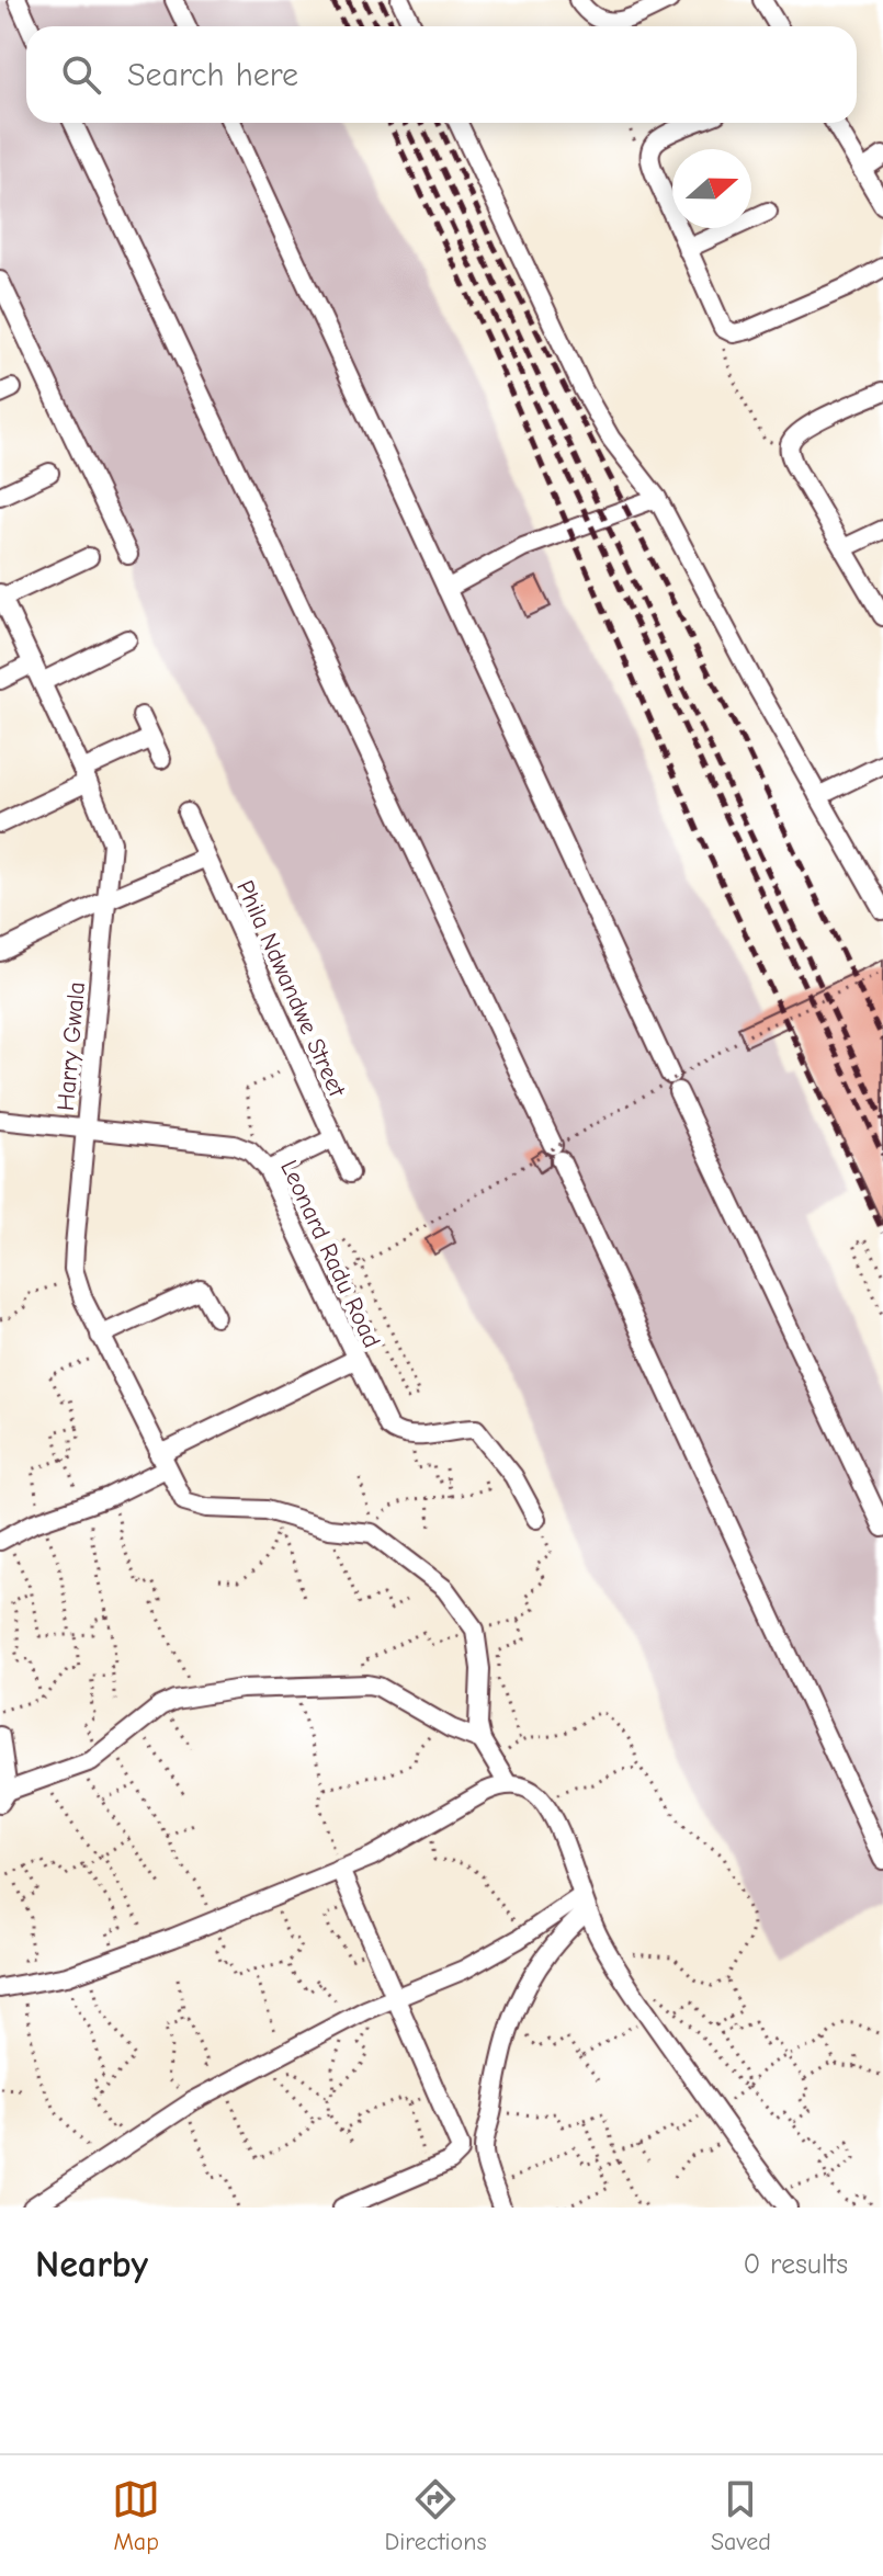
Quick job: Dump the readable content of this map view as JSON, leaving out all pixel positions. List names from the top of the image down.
{
  "streets": {
    "street": ["Phila Ndwandwe Street", "Harry Gwala", "Leonard Radu Road"]
  },
  "north": "right",
  "page": {
    "search": "Search here",
    "heading": ["Nearby", "0 results"],
    "nav": ["Map", "Directions", "Saved"]
  }
}
